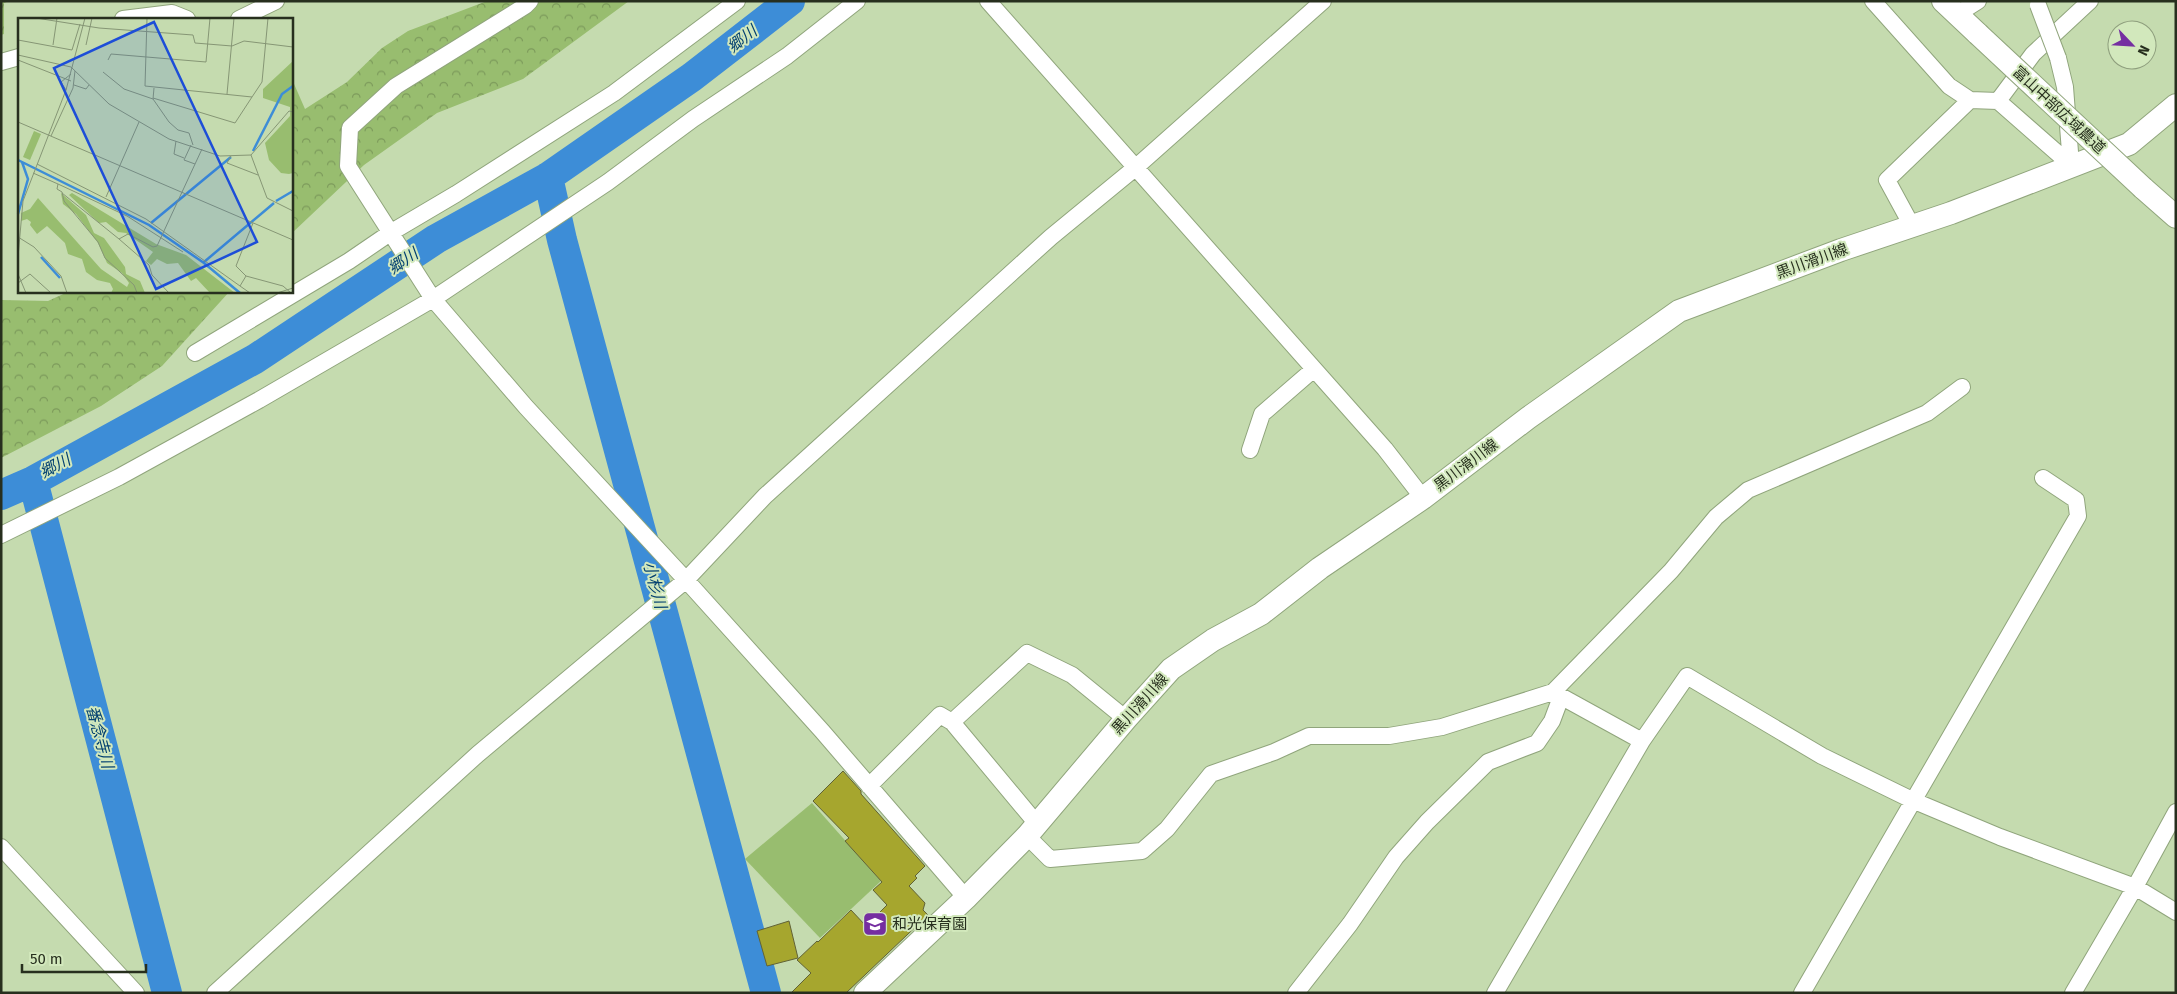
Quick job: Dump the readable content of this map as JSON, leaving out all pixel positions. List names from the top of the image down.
{
  "streets": {
    "main road": ["富山中部広域農道", "黒川滑川線"]
  },
  "water": ["郷川", "小杉川", "番念寺川"],
  "places": {
    "school or university": ["和光保育園"]
  },
  "scale_bar": "50 m",
  "north": "bottom right"
}
